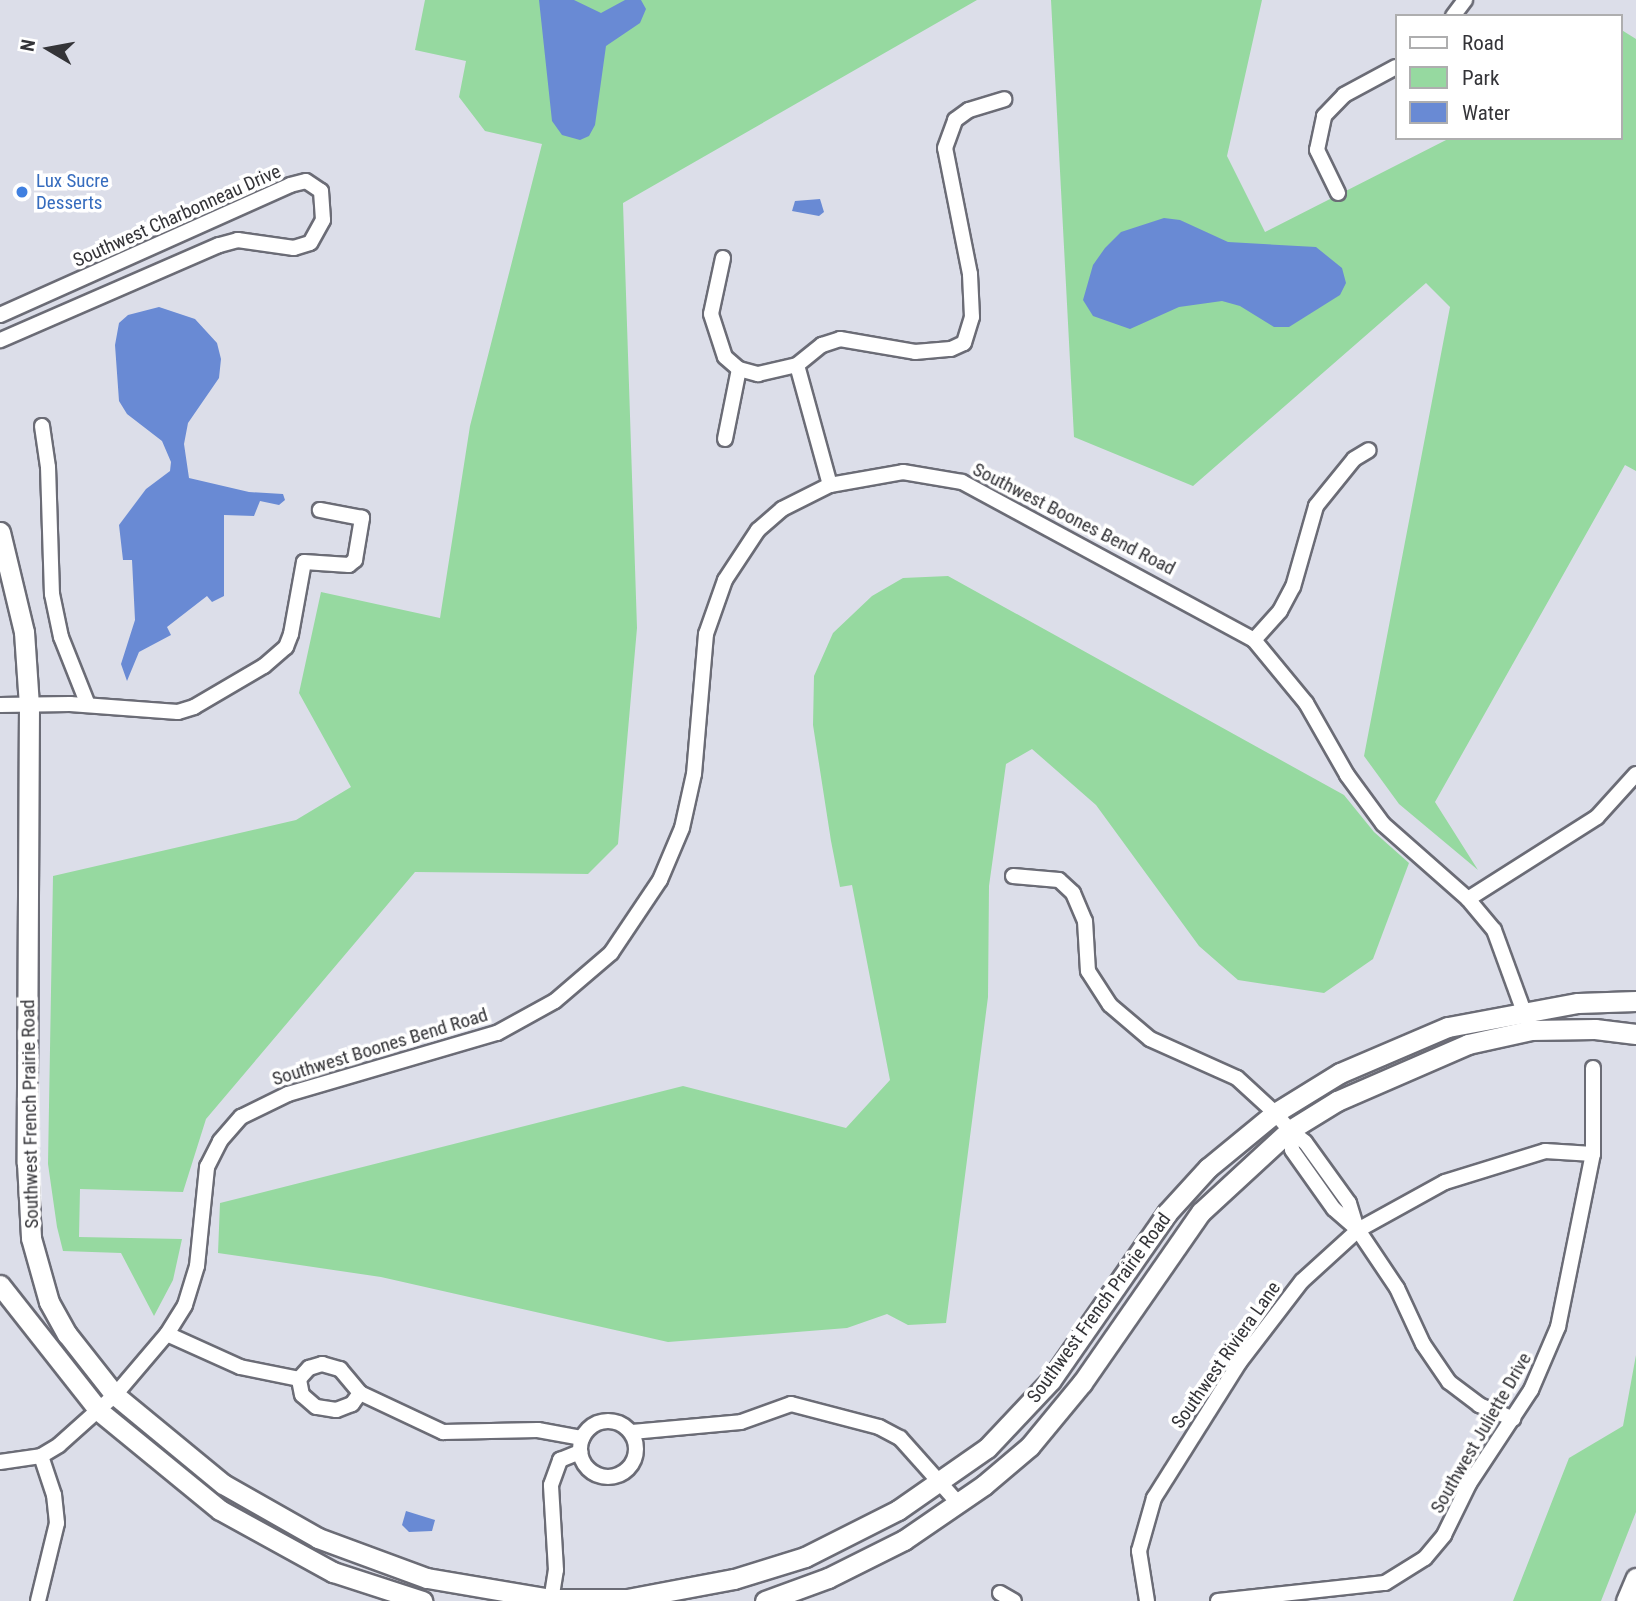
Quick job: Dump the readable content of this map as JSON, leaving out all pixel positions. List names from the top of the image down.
{
  "streets": {
    "street": [
      "Southwest Charbonneau Drive",
      "Southwest Boones Bend Road",
      "Southwest French Prairie Road",
      "Southwest Riviera Lane",
      "Southwest Juliette Drive"
    ]
  },
  "crossings": [
    ["Southwest Boones Bend Road", "Southwest French Prairie Road"],
    ["Southwest Riviera Lane", "Southwest Juliette Drive"]
  ],
  "places": ["Lux Sucre Desserts"],
  "legend": ["Road", "Park", "Water"],
  "north": "left"
}
